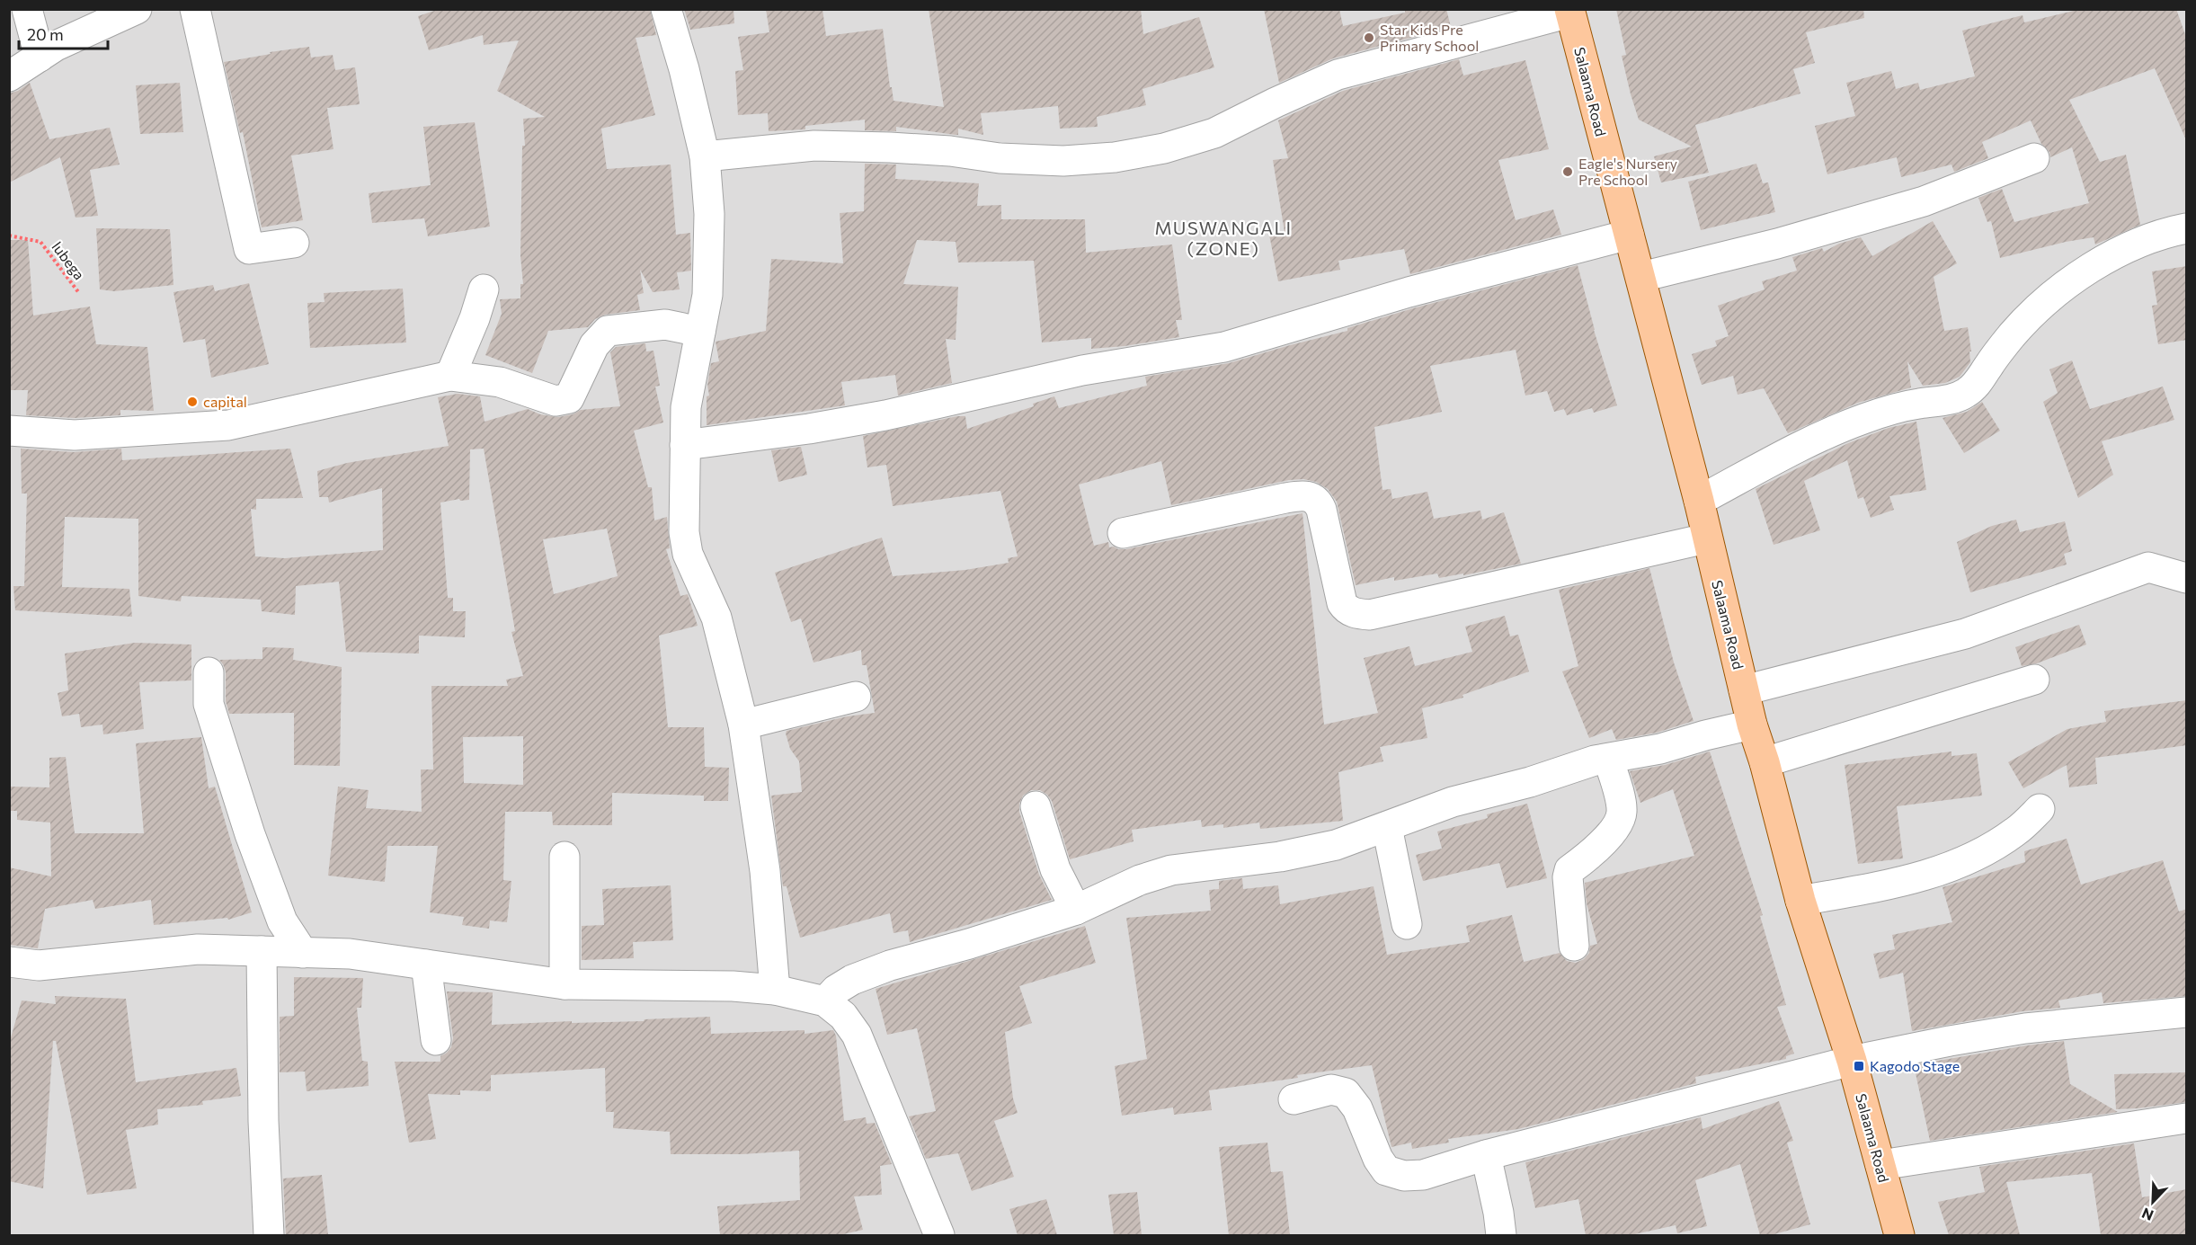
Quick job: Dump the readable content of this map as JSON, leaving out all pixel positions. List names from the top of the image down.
{
  "streets": {
    "main road": ["Salaama Road"],
    "path": ["lubega"]
  },
  "districts": ["MUSWANGALI (ZONE)"],
  "places": {
    "other": ["Star Kids Pre Primary School", "Eagle's Nursery Pre School", "capital"],
    "transit": ["Kagodo Stage"]
  },
  "scale_bar": "20 m",
  "north": "bottom left"
}
